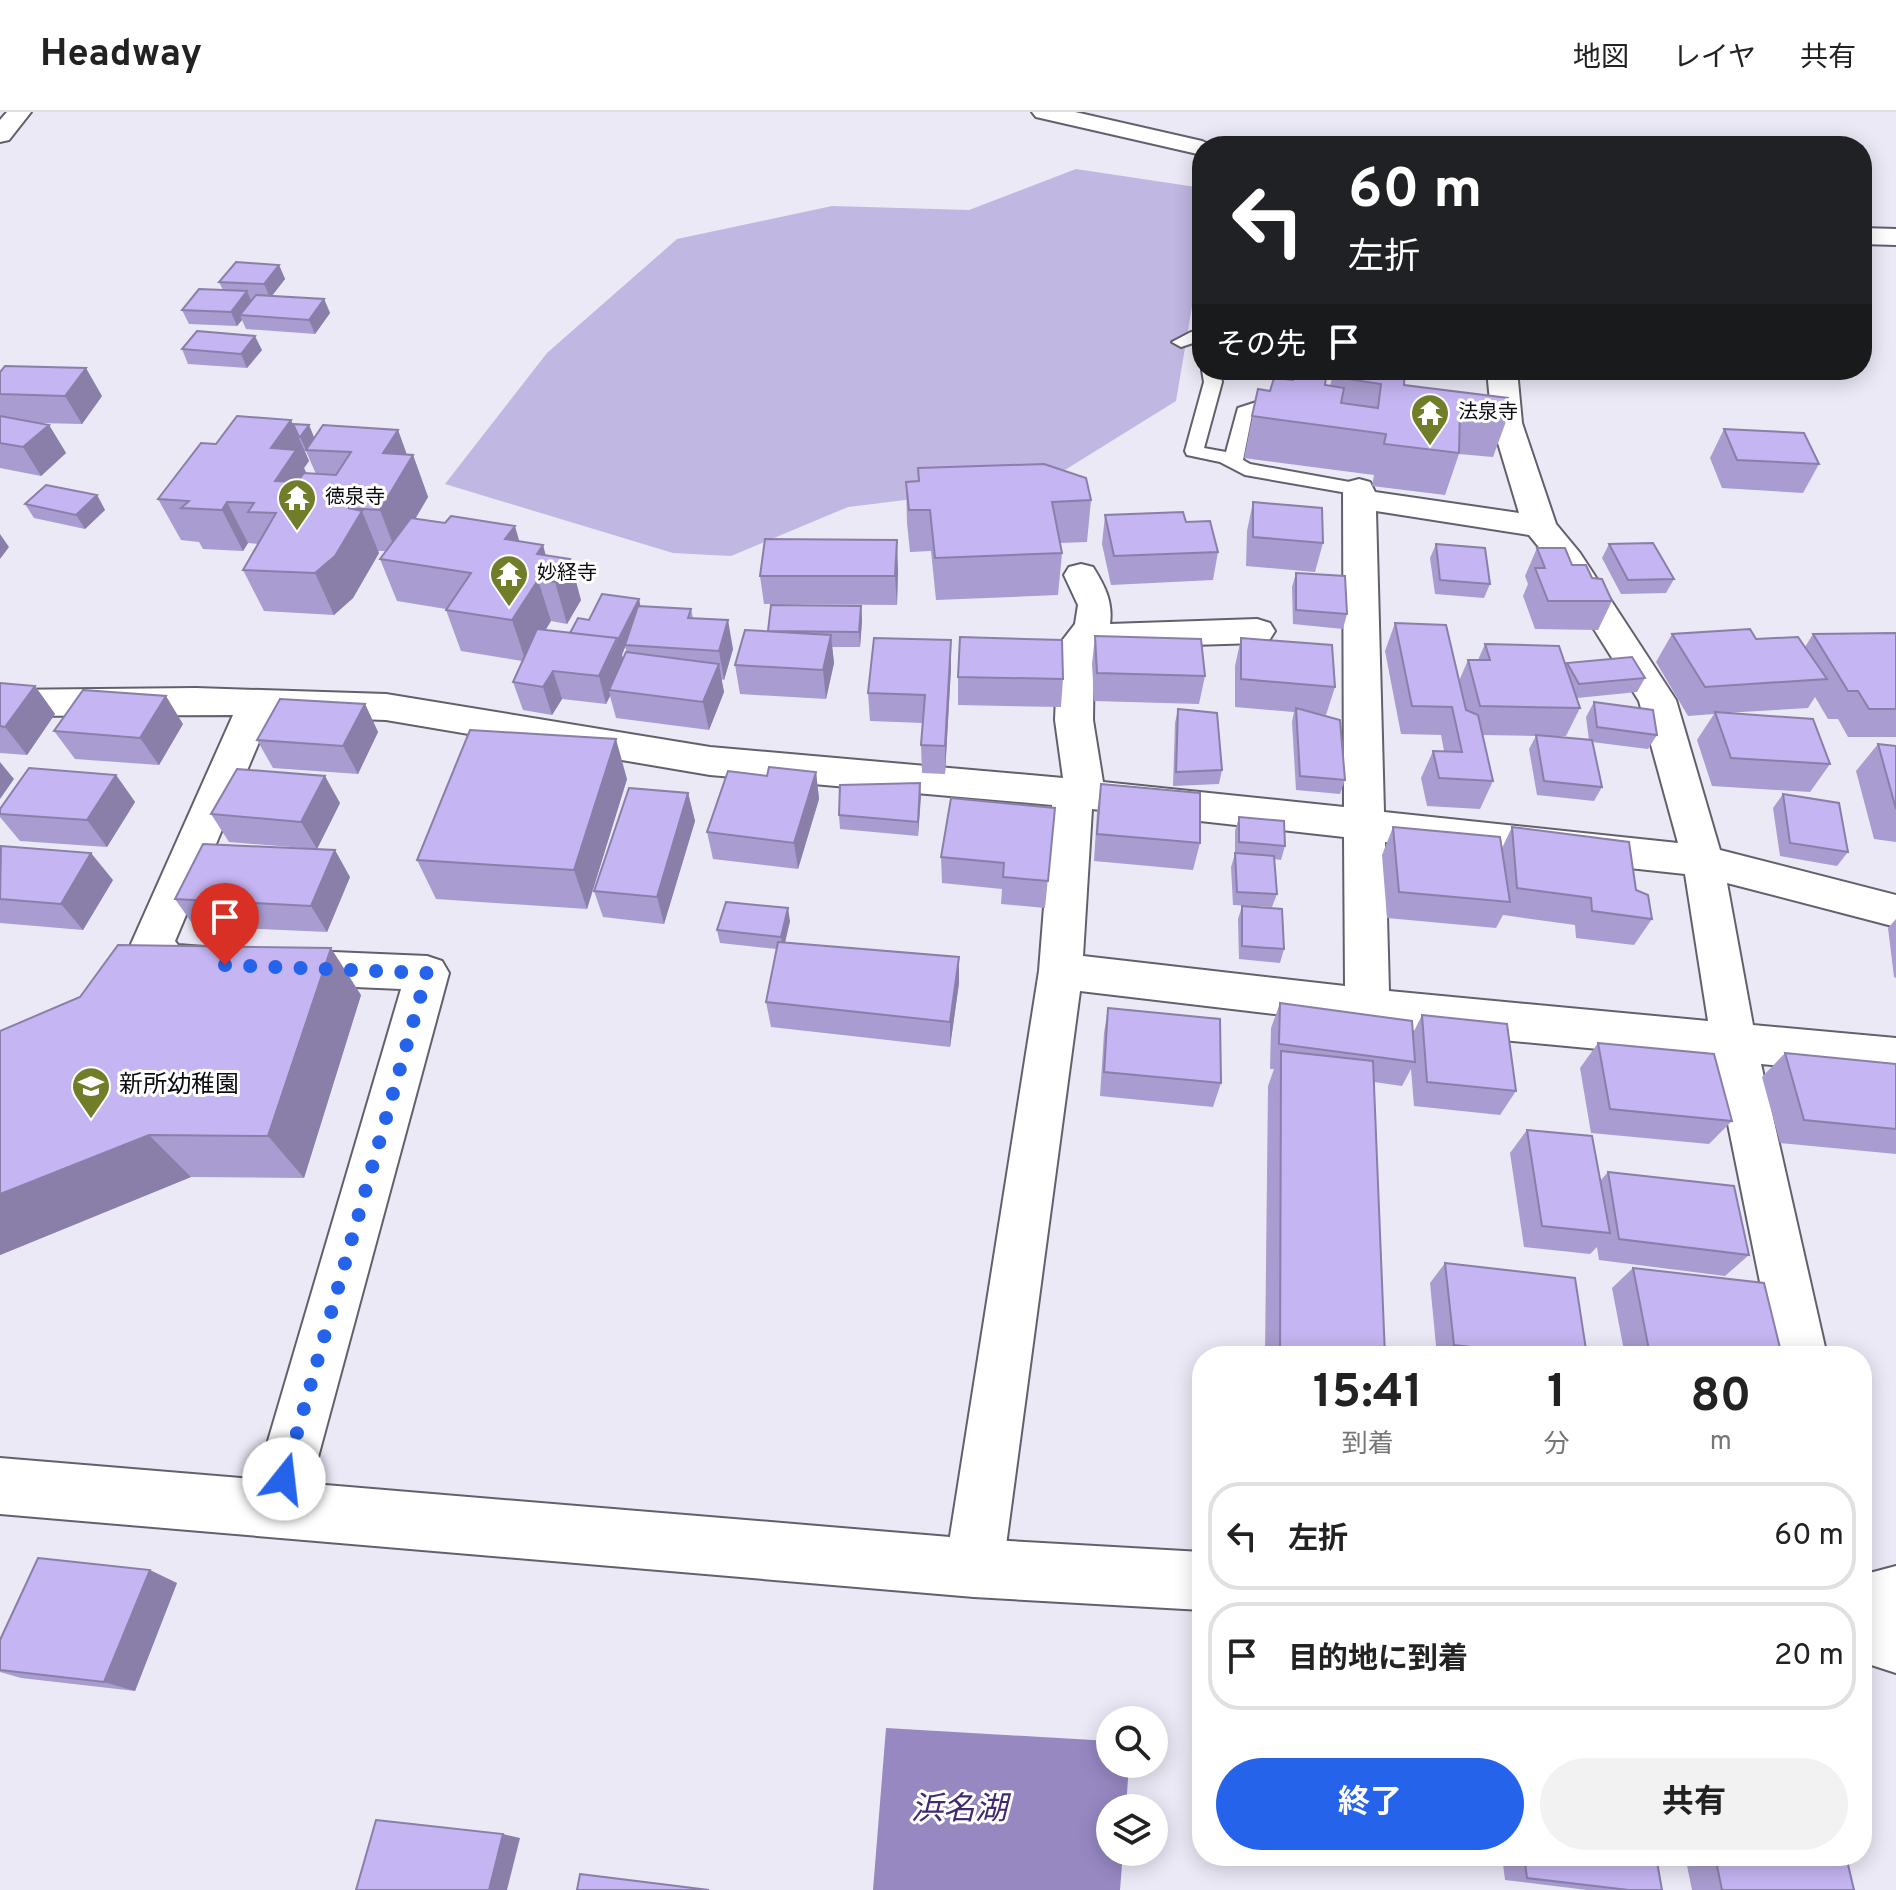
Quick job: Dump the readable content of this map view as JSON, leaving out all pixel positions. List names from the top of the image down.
{
  "water": ["浜名湖"],
  "places": {
    "temple": ["法泉寺", "徳泉寺", "妙経寺"],
    "school or university": ["新所幼稚園"]
  },
  "page": {
    "header": "Headway",
    "nav": ["地図", "レイヤ", "共有"],
    "turn": ["60 m", "左折"],
    "then": "その先",
    "eta": [
      "15:41",
      "到着",
      "1",
      "分",
      "80",
      "m"
    ],
    "list": [
      {
        "name": "左折",
        "value": "60 m"
      },
      {
        "name": "目的地に到着",
        "value": "20 m"
      }
    ],
    "buttons": ["終了", "共有"]
  }
}
